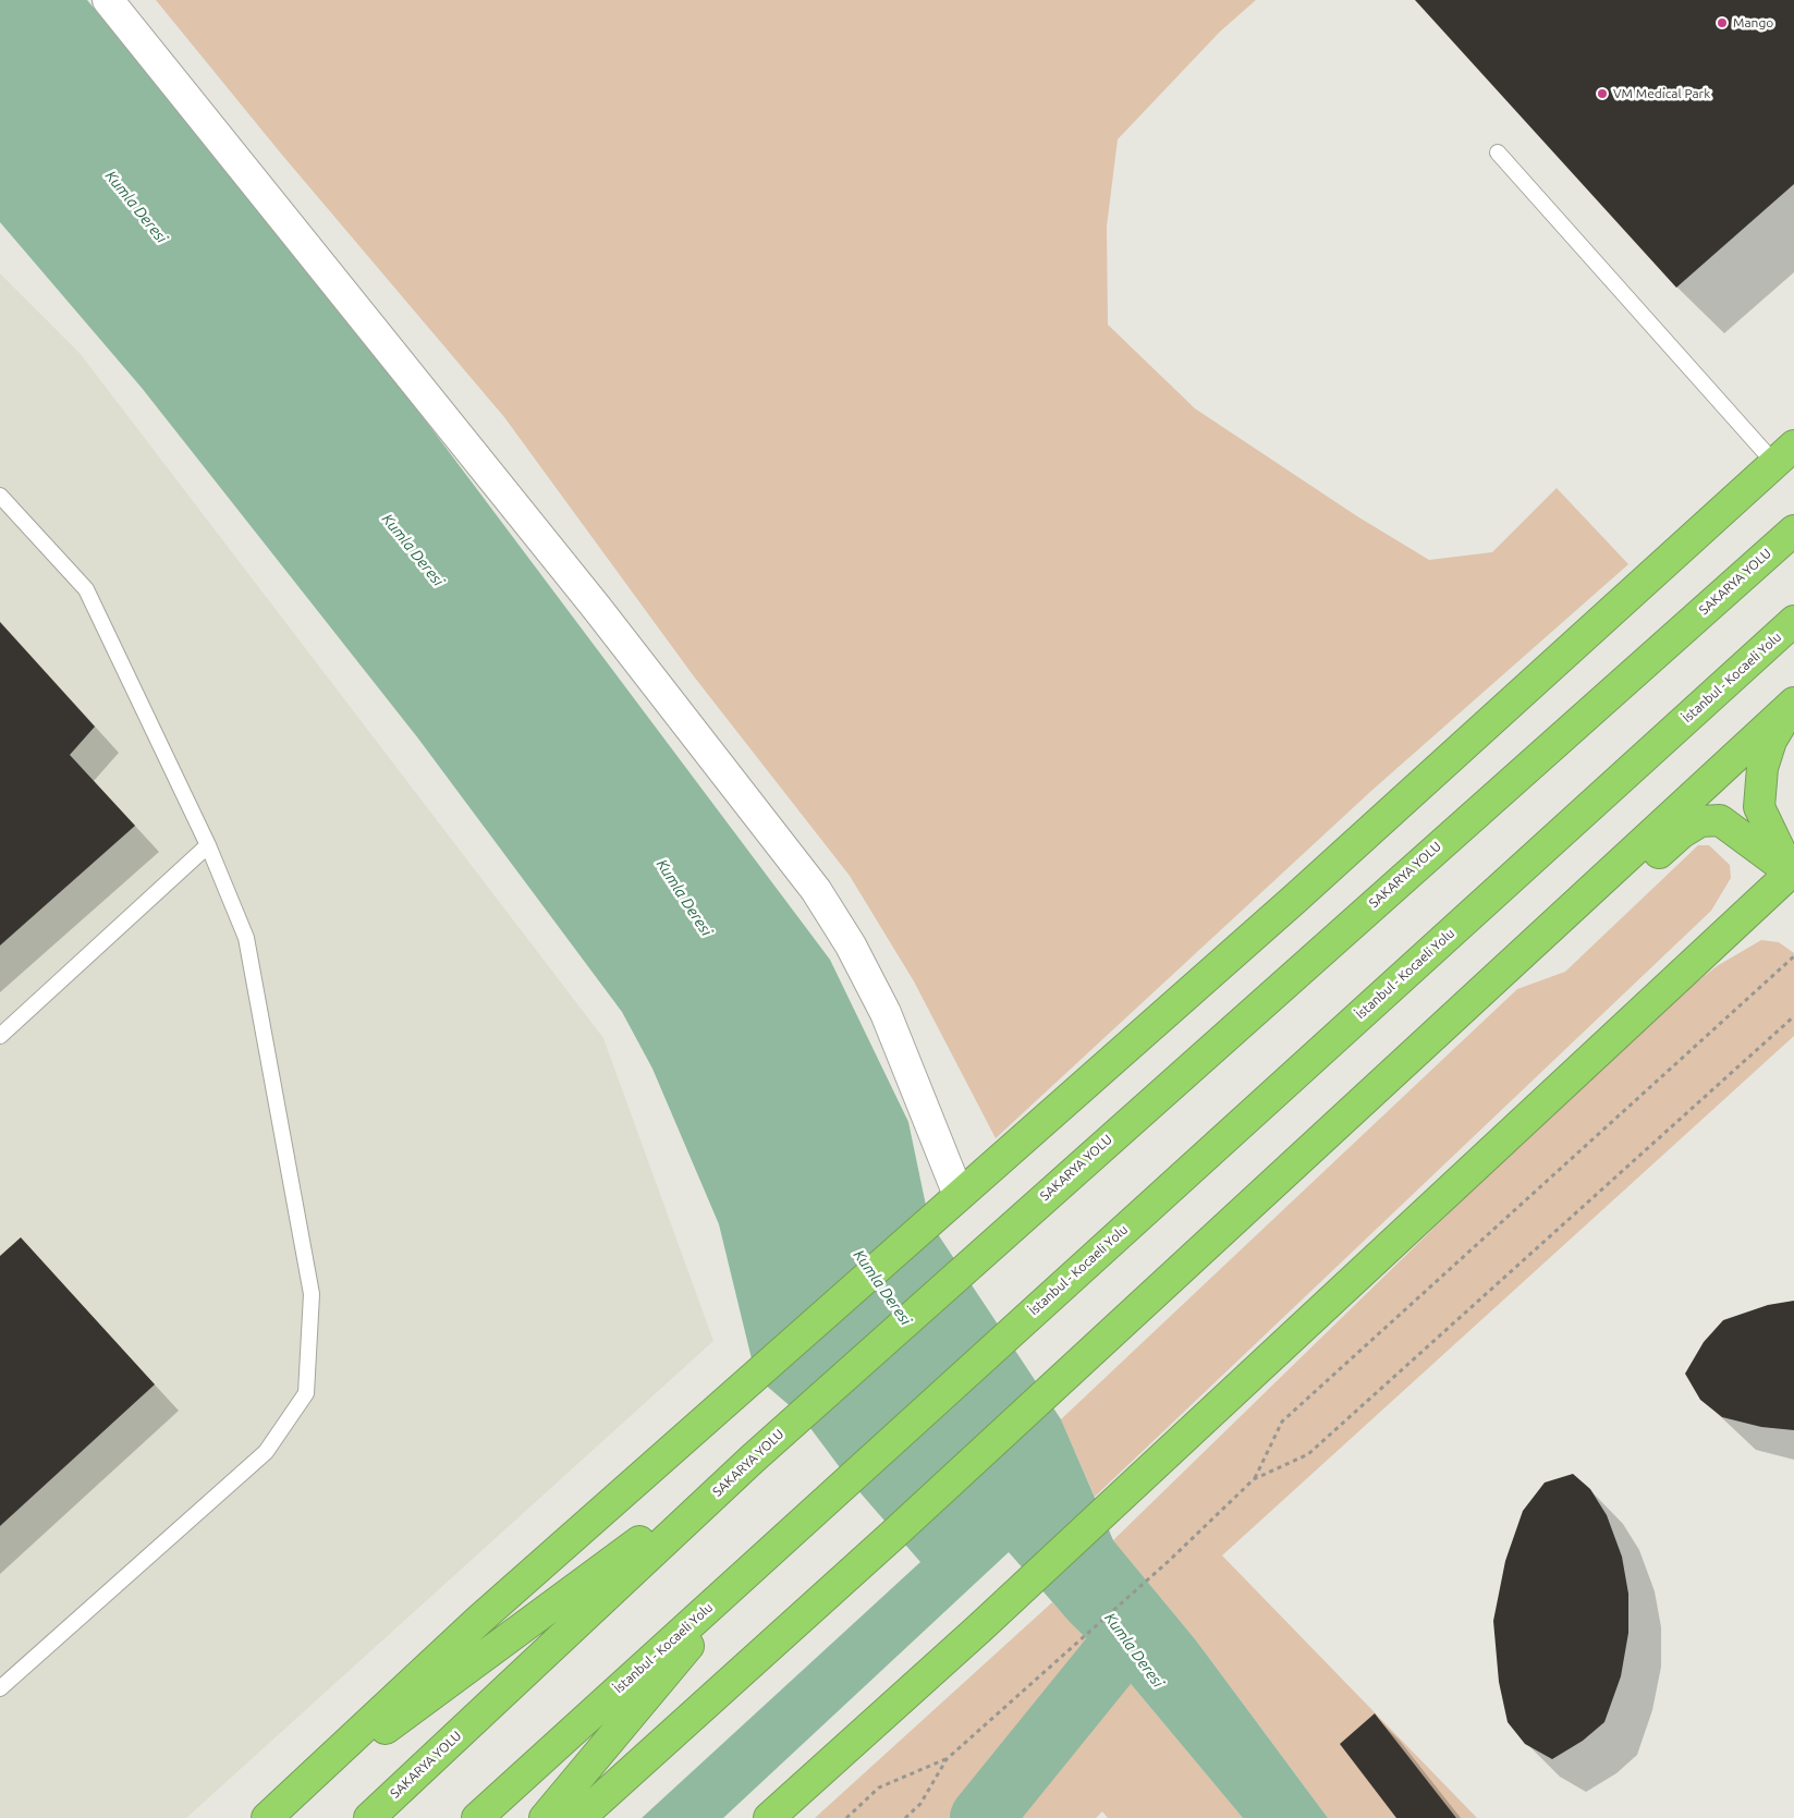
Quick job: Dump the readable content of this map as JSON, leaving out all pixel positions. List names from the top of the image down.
{
  "streets": {
    "highway": ["SAKARYA YOLU", "İstanbul - Kocaeli Yolu"]
  },
  "water": ["Kumla Deresi"],
  "places": ["Mango", "VM Medical Park"]
}
